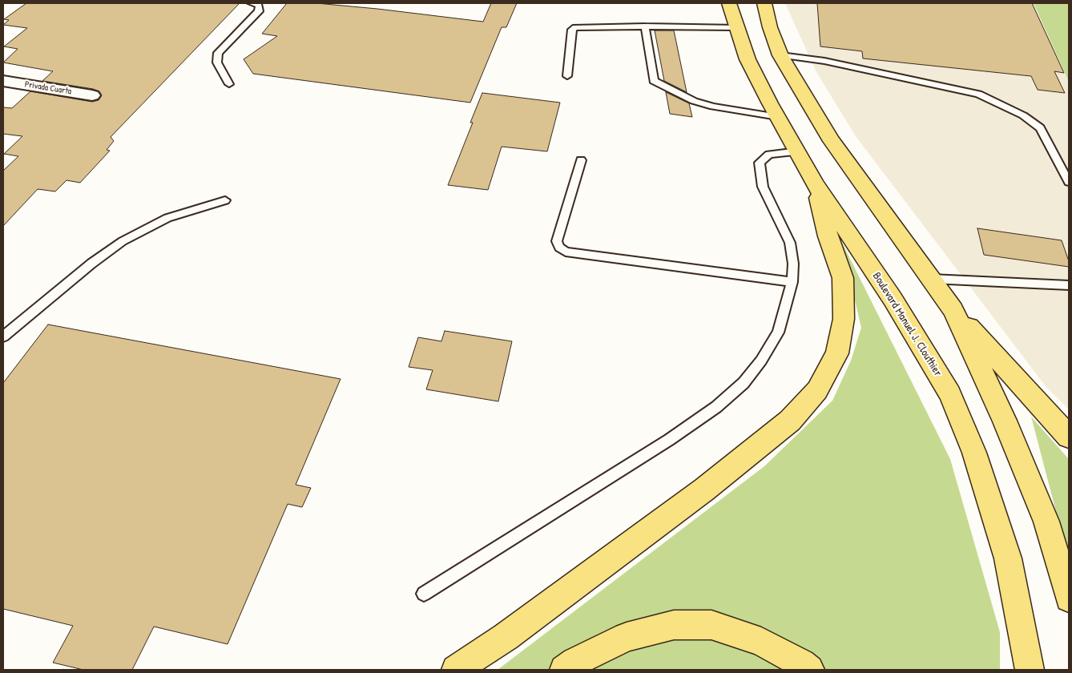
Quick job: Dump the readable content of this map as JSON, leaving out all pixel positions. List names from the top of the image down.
{
  "streets": {
    "main road": ["Boulevard Manuel J. Clouthier"],
    "street": ["Privada Cuarta"]
  }
}
